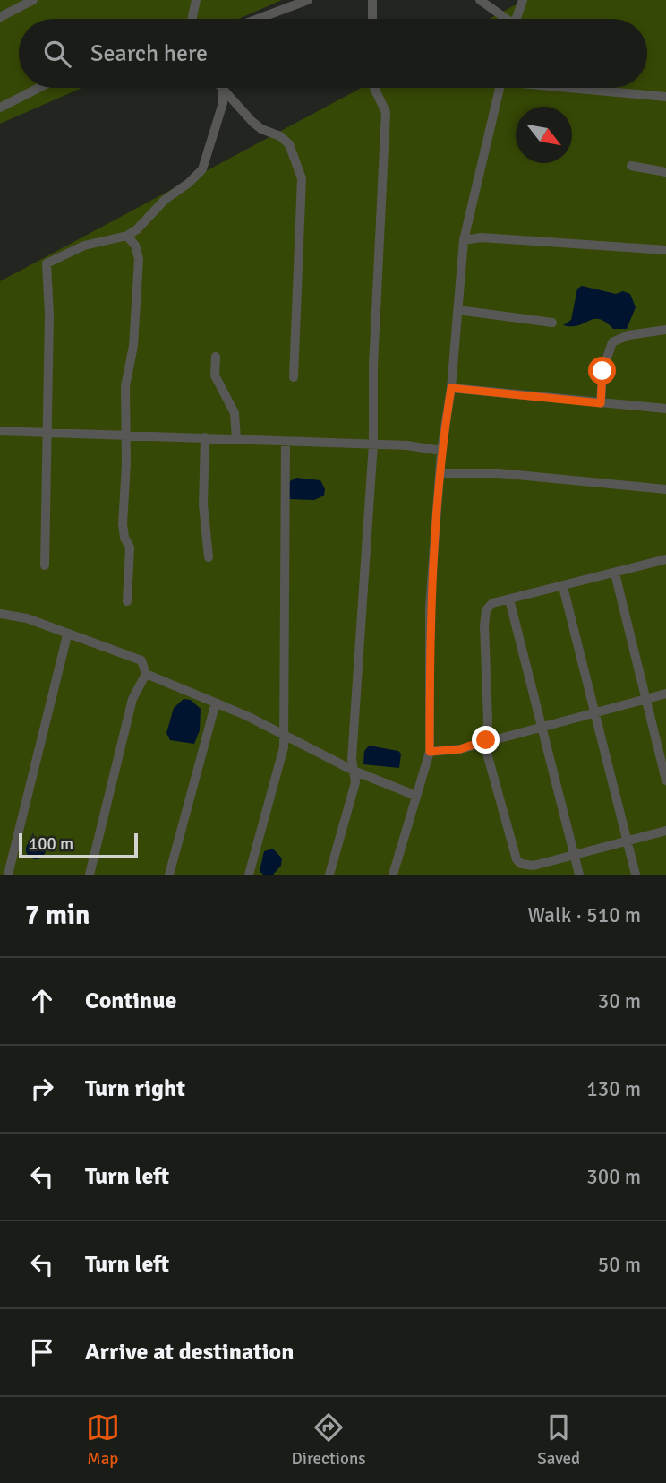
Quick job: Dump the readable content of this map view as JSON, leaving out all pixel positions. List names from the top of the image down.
{
  "scale_bar": "100 m",
  "north": "bottom right",
  "page": {
    "search": "Search here",
    "scale": "100 m",
    "heading": ["7 min", "Walk · 510 m"],
    "list": [
      ["Continue", "30 m"],
      ["Turn right", "130 m"],
      ["Turn left", "300 m"],
      ["Turn left", "50 m"],
      "Arrive at destination"
    ],
    "nav": ["Map", "Directions", "Saved"]
  }
}
